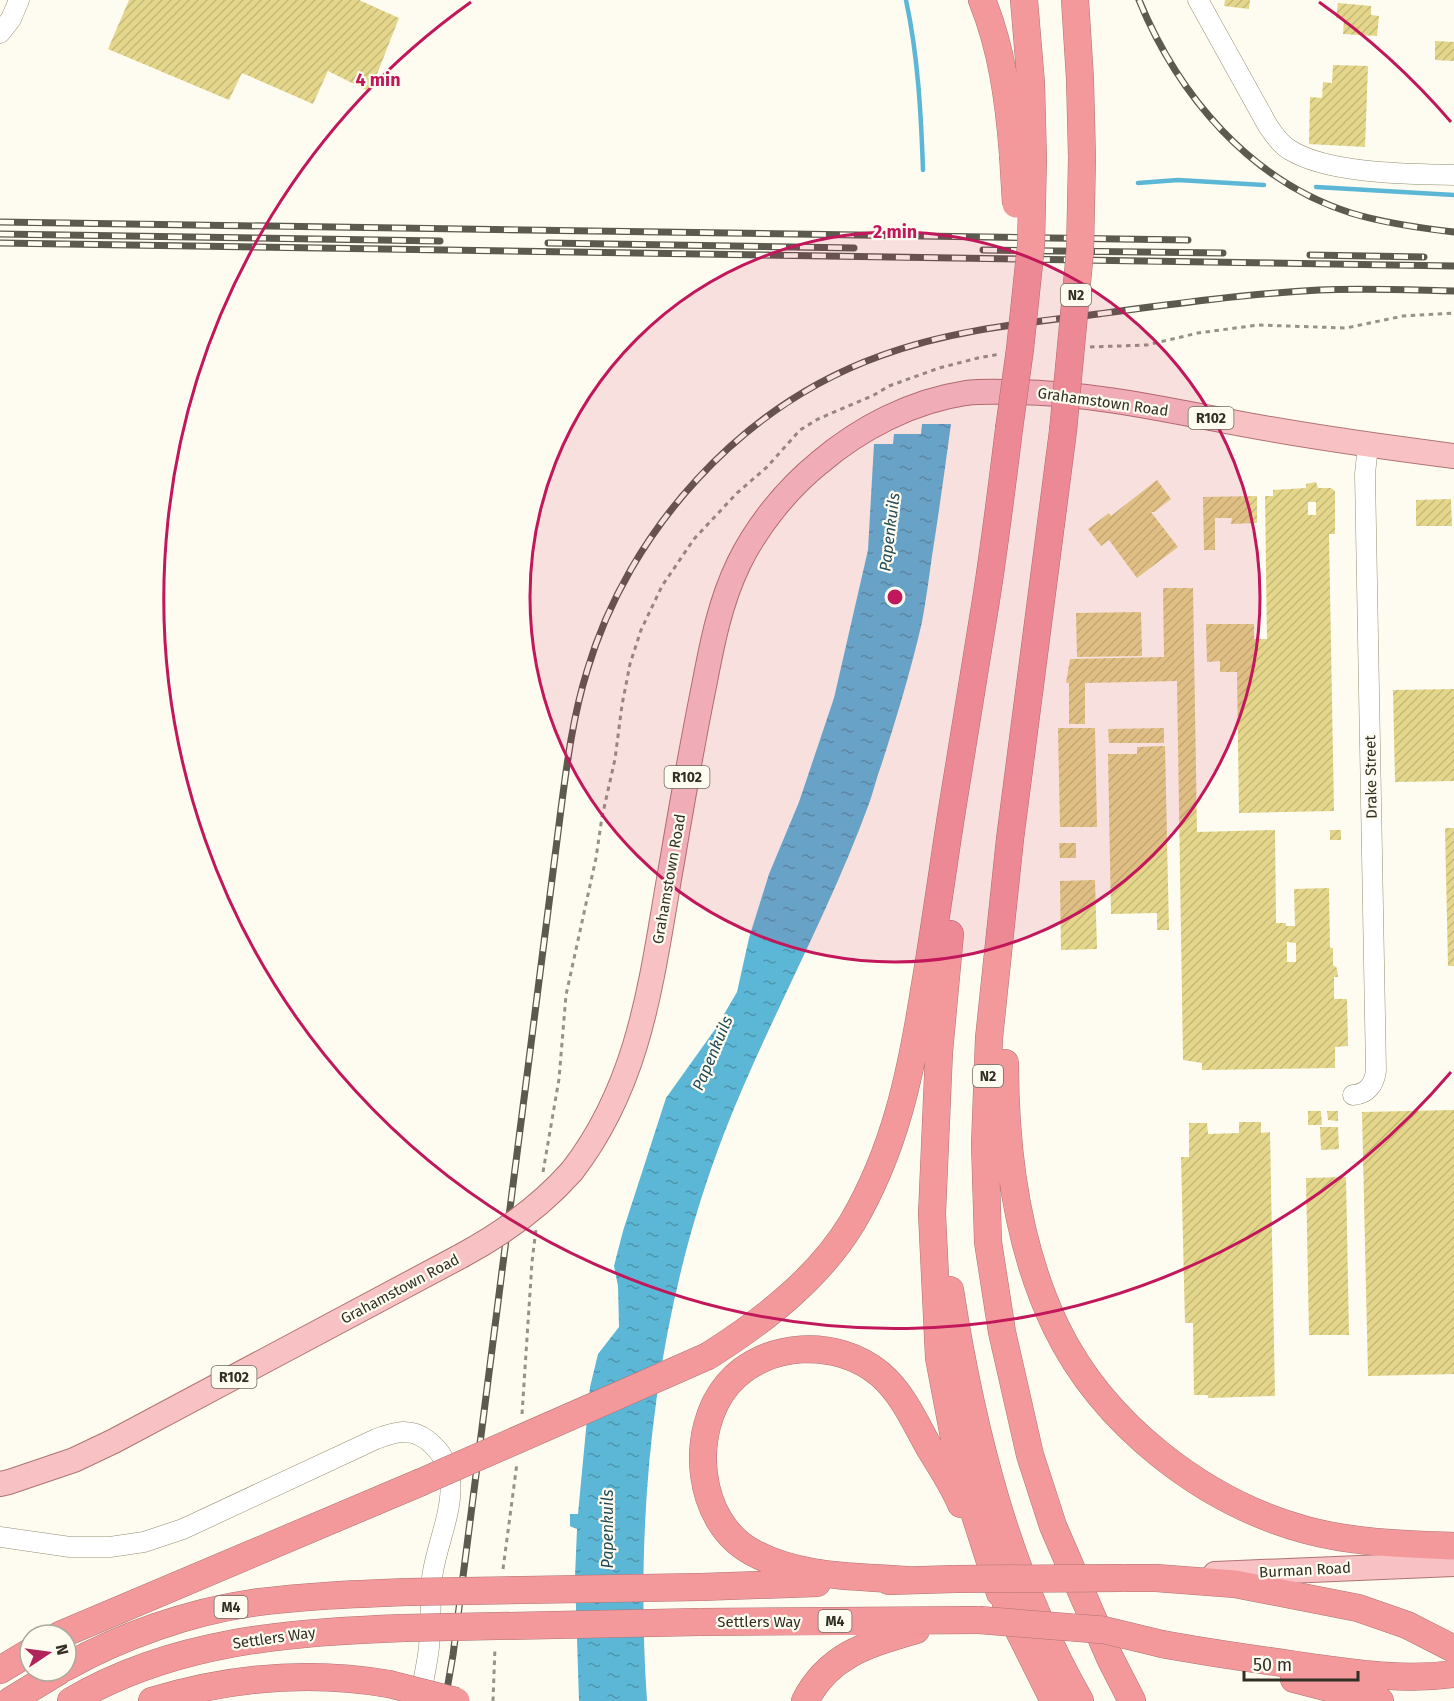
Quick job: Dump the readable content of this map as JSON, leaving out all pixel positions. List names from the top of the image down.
{
  "streets": {
    "highway": ["N2", "M4", "Settlers Way"],
    "main road": ["Grahamstown Road", "R102", "Burman Road"],
    "lane": ["Drake Street"]
  },
  "crossings": [
    ["Grahamstown Road", "Drake Street"],
    ["Burman Road", "M4"]
  ],
  "water": ["Papenkuils"],
  "scale_bar": "50 m",
  "north": "right",
  "rings": ["4 min", "2 min"]
}
